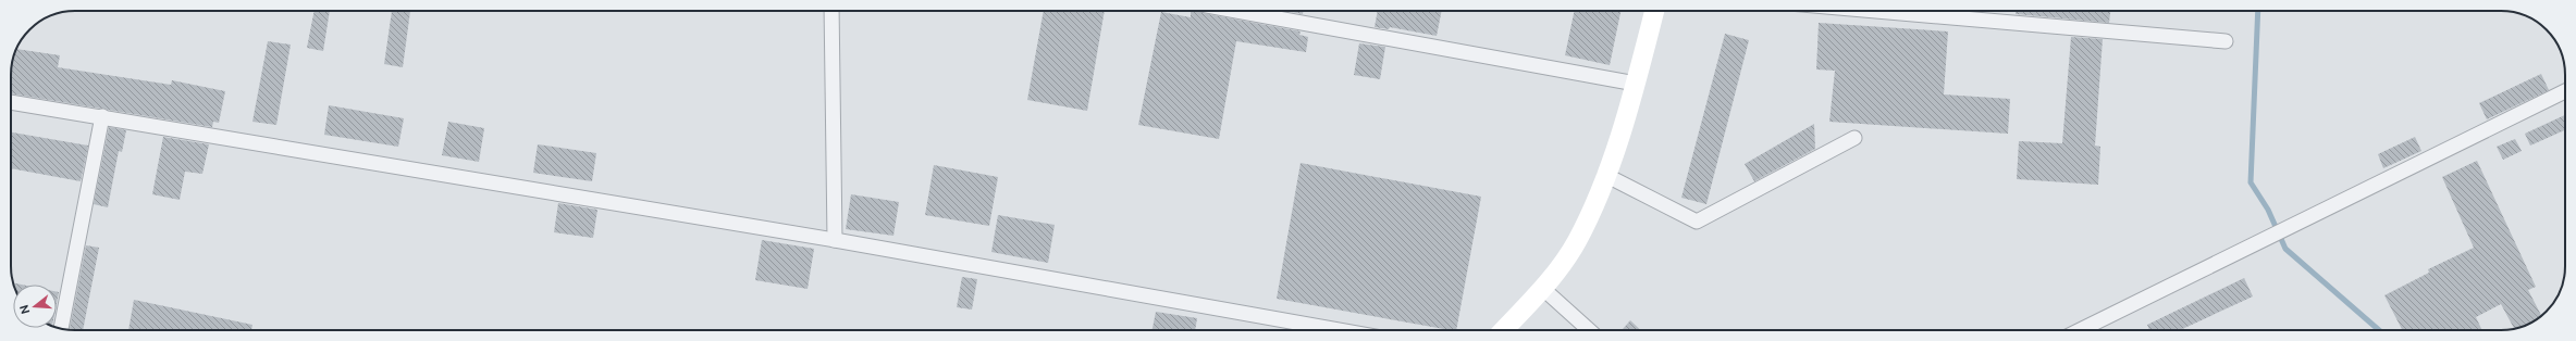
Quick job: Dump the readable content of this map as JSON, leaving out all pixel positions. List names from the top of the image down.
{
  "north": "left"
}
